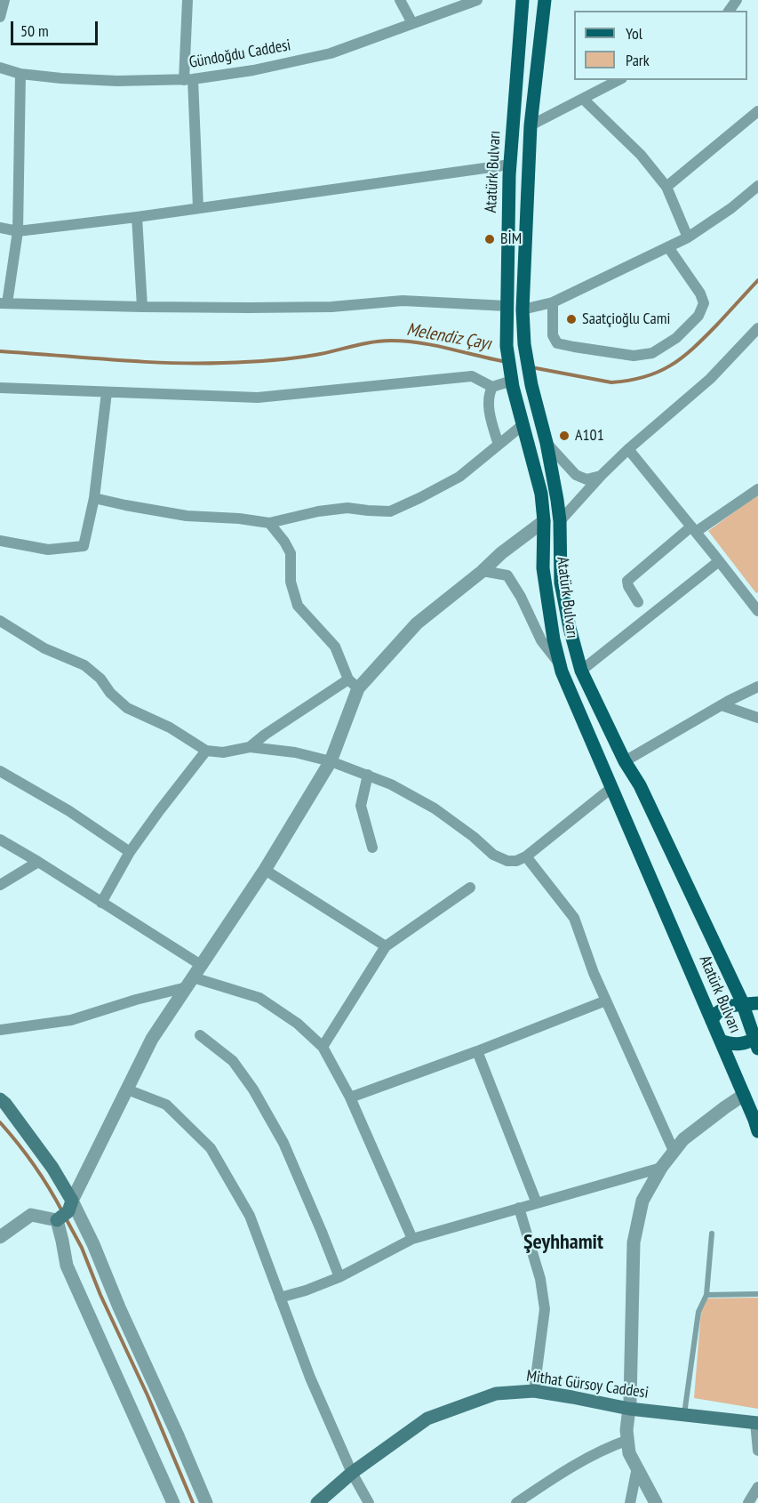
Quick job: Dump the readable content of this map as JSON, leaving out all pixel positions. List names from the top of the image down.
{
  "streets": {
    "main road": ["Atatürk Bulvarı", "Mithat Gürsoy Caddesi"],
    "street": ["Gündoğdu Caddesi"]
  },
  "districts": ["Şeyhhamit"],
  "water": ["Melendiz Çayı"],
  "places": ["BİM", "Saatçioğlu Cami", "A101"],
  "legend": ["Yol", "Park"],
  "scale_bar": "50 m"
}
